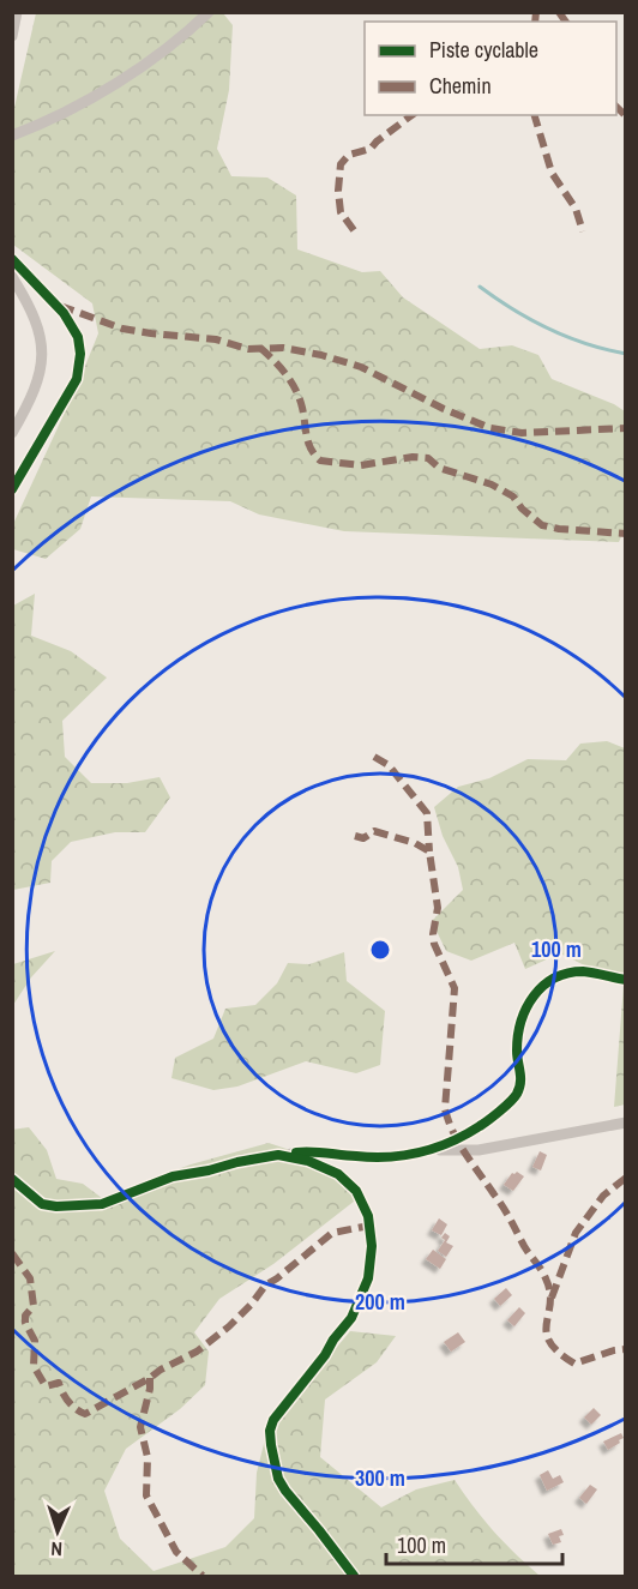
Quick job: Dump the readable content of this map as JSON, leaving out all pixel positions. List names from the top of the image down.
{
  "legend": ["Piste cyclable", "Chemin"],
  "scale_bar": "100 m",
  "north": "bottom",
  "rings": ["100 m", "200 m", "300 m"]
}
